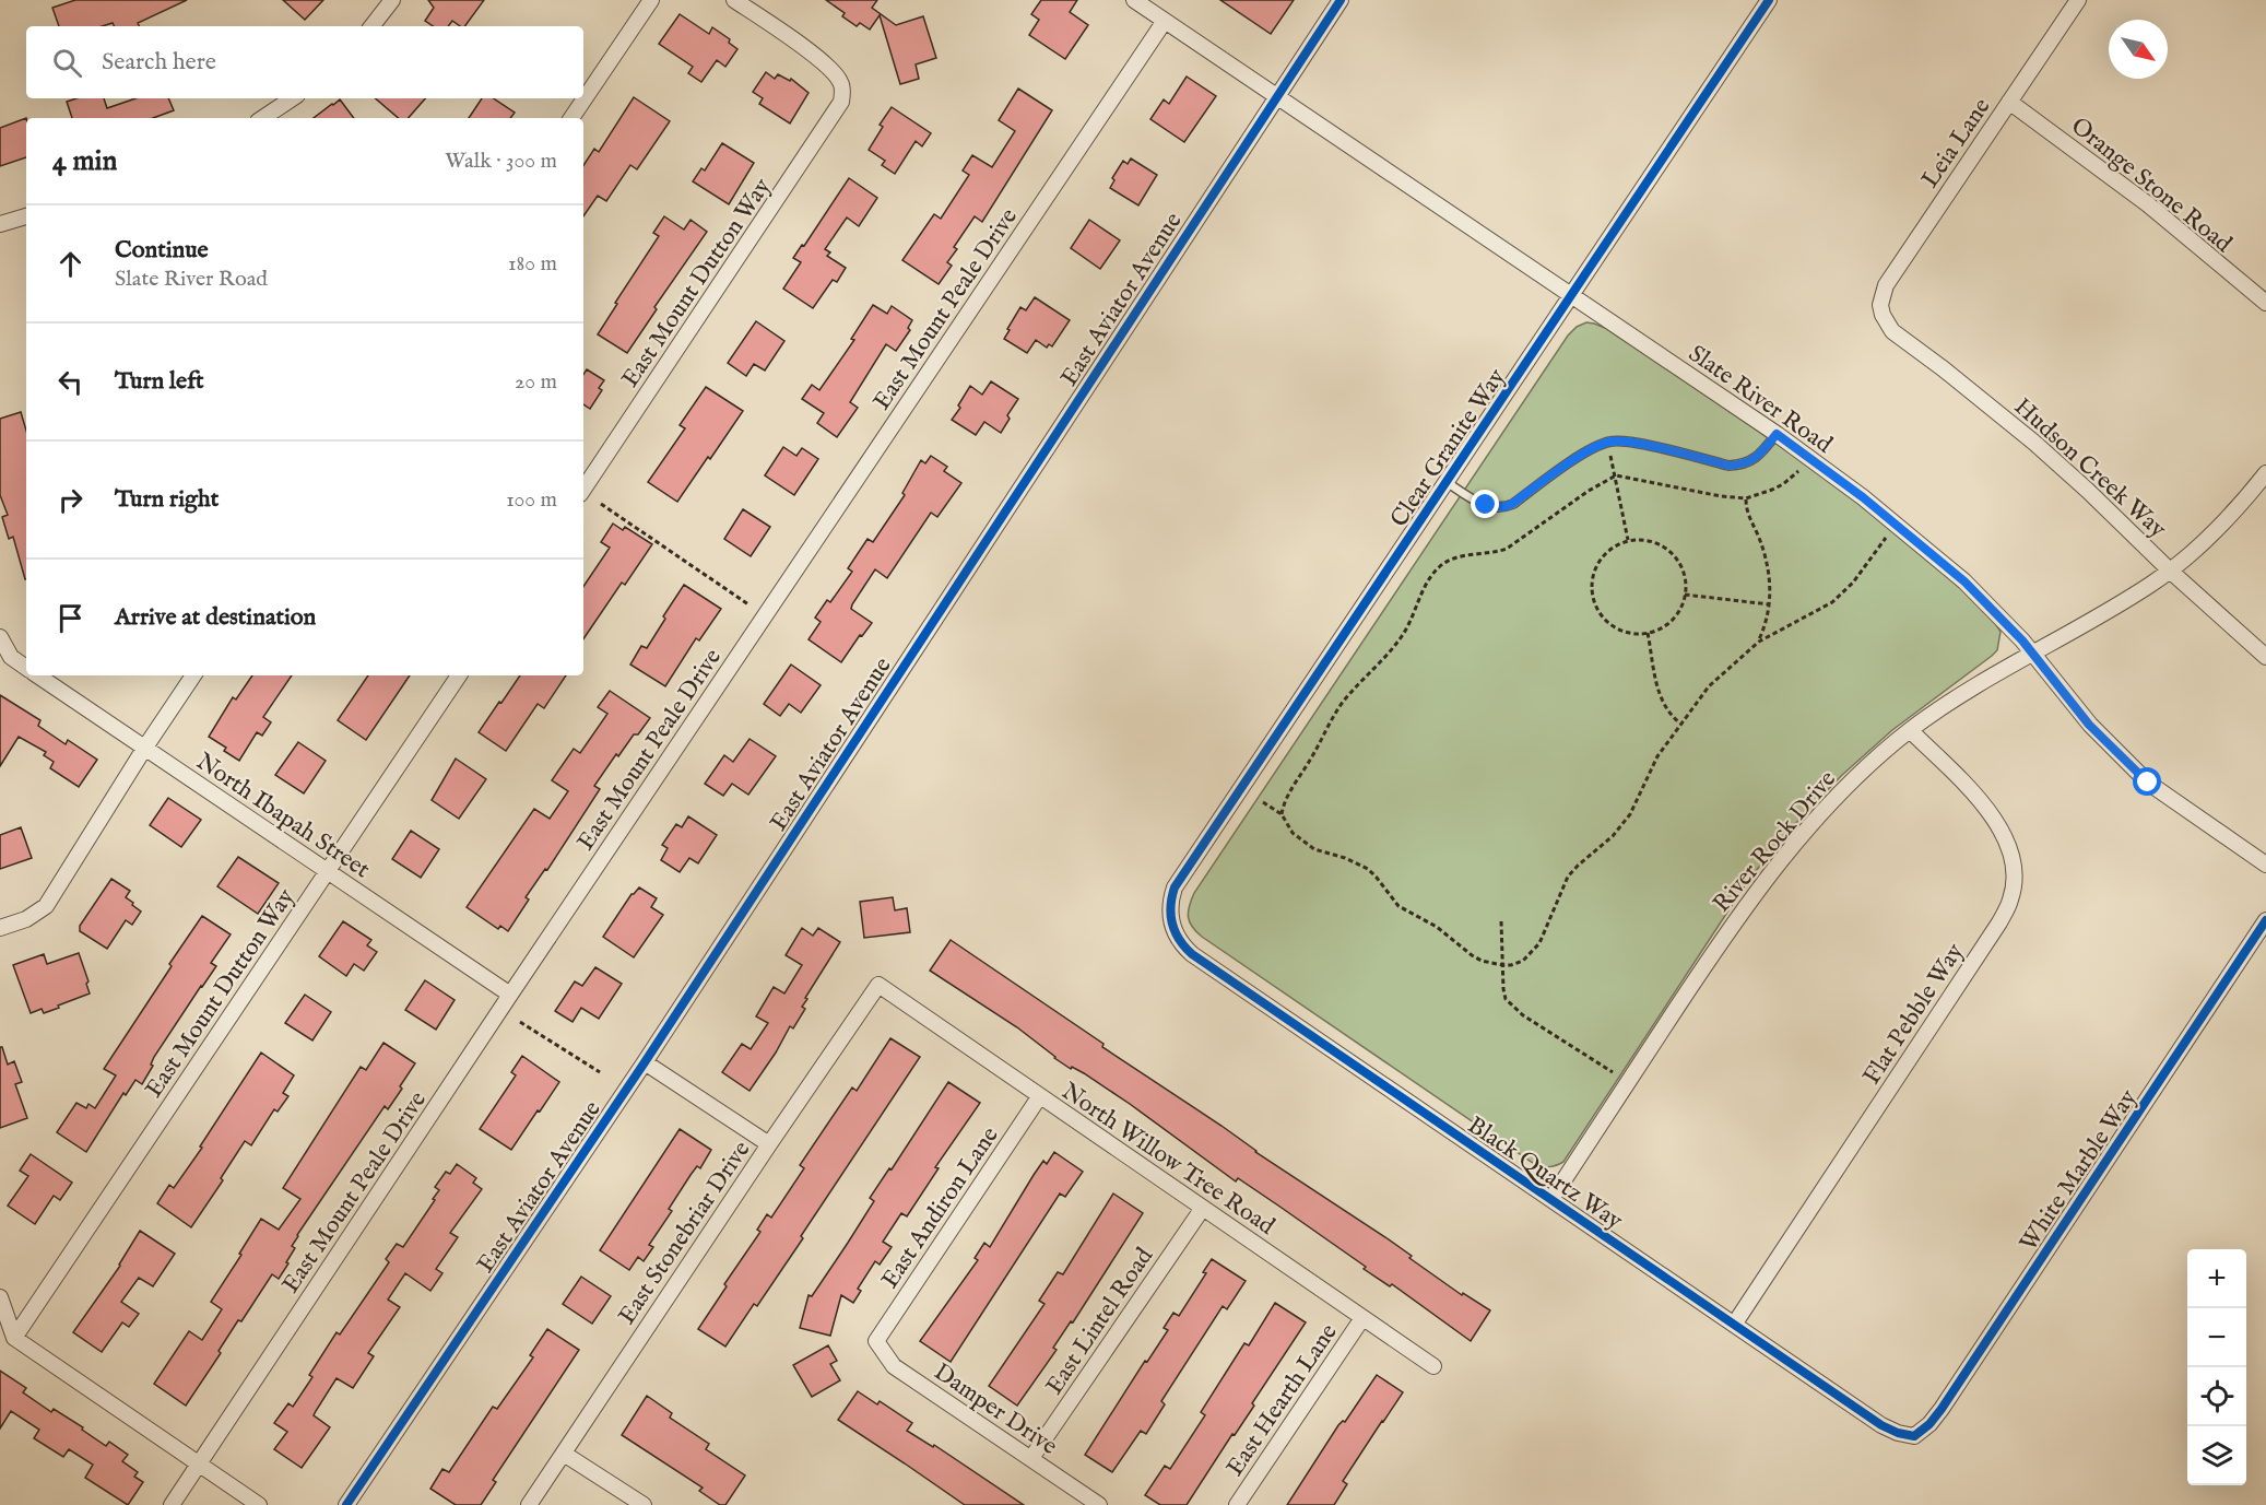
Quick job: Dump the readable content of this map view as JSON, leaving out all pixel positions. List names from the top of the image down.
{
  "streets": {
    "street": [
      "Leia Lane",
      "Orange Stone Road",
      "East Mount Dutton Way",
      "East Aviator Avenue",
      "East Mount Peale Drive",
      "Slate River Road",
      "Clear Granite Way",
      "Hudson Creek Way",
      "North Ibapah Street",
      "River Rock Drive",
      "Flat Pebble Way",
      "North Willow Tree Road",
      "White Marble Way",
      "Black Quartz Way",
      "East Andiron Lane",
      "East Stonebriar Drive",
      "East Lintel Road",
      "East Hearth Lane",
      "Damper Drive"
    ]
  },
  "crossings": [
    ["Leia Lane", "Orange Stone Road"],
    ["Leia Lane", "Hudson Creek Way"],
    ["East Mount Dutton Way", "North Ibapah Street"],
    ["East Aviator Avenue", "Slate River Road"],
    ["East Mount Peale Drive", "Slate River Road"],
    ["East Mount Peale Drive", "North Ibapah Street"],
    ["Slate River Road", "Clear Granite Way"],
    ["Slate River Road", "River Rock Drive"],
    ["Clear Granite Way", "Black Quartz Way"],
    ["Hudson Creek Way", "River Rock Drive"],
    ["River Rock Drive", "Flat Pebble Way"],
    ["River Rock Drive", "Black Quartz Way"],
    ["Flat Pebble Way", "Black Quartz Way"],
    ["North Willow Tree Road", "East Andiron Lane"],
    ["North Willow Tree Road", "East Stonebriar Drive"],
    ["North Willow Tree Road", "East Lintel Road"],
    ["North Willow Tree Road", "East Hearth Lane"],
    ["White Marble Way", "Black Quartz Way"],
    ["East Andiron Lane", "Damper Drive"],
    ["East Lintel Road", "Damper Drive"]
  ],
  "north": "bottom right",
  "page": {
    "search": "Search here",
    "heading": ["4 min", "Walk · 300 m"],
    "list": [
      ["Continue", "Slate River Road", "180 m"],
      ["Turn left", "20 m"],
      ["Turn right", "100 m"],
      "Arrive at destination"
    ],
    "map_buttons": ["+", "−"]
  }
}
